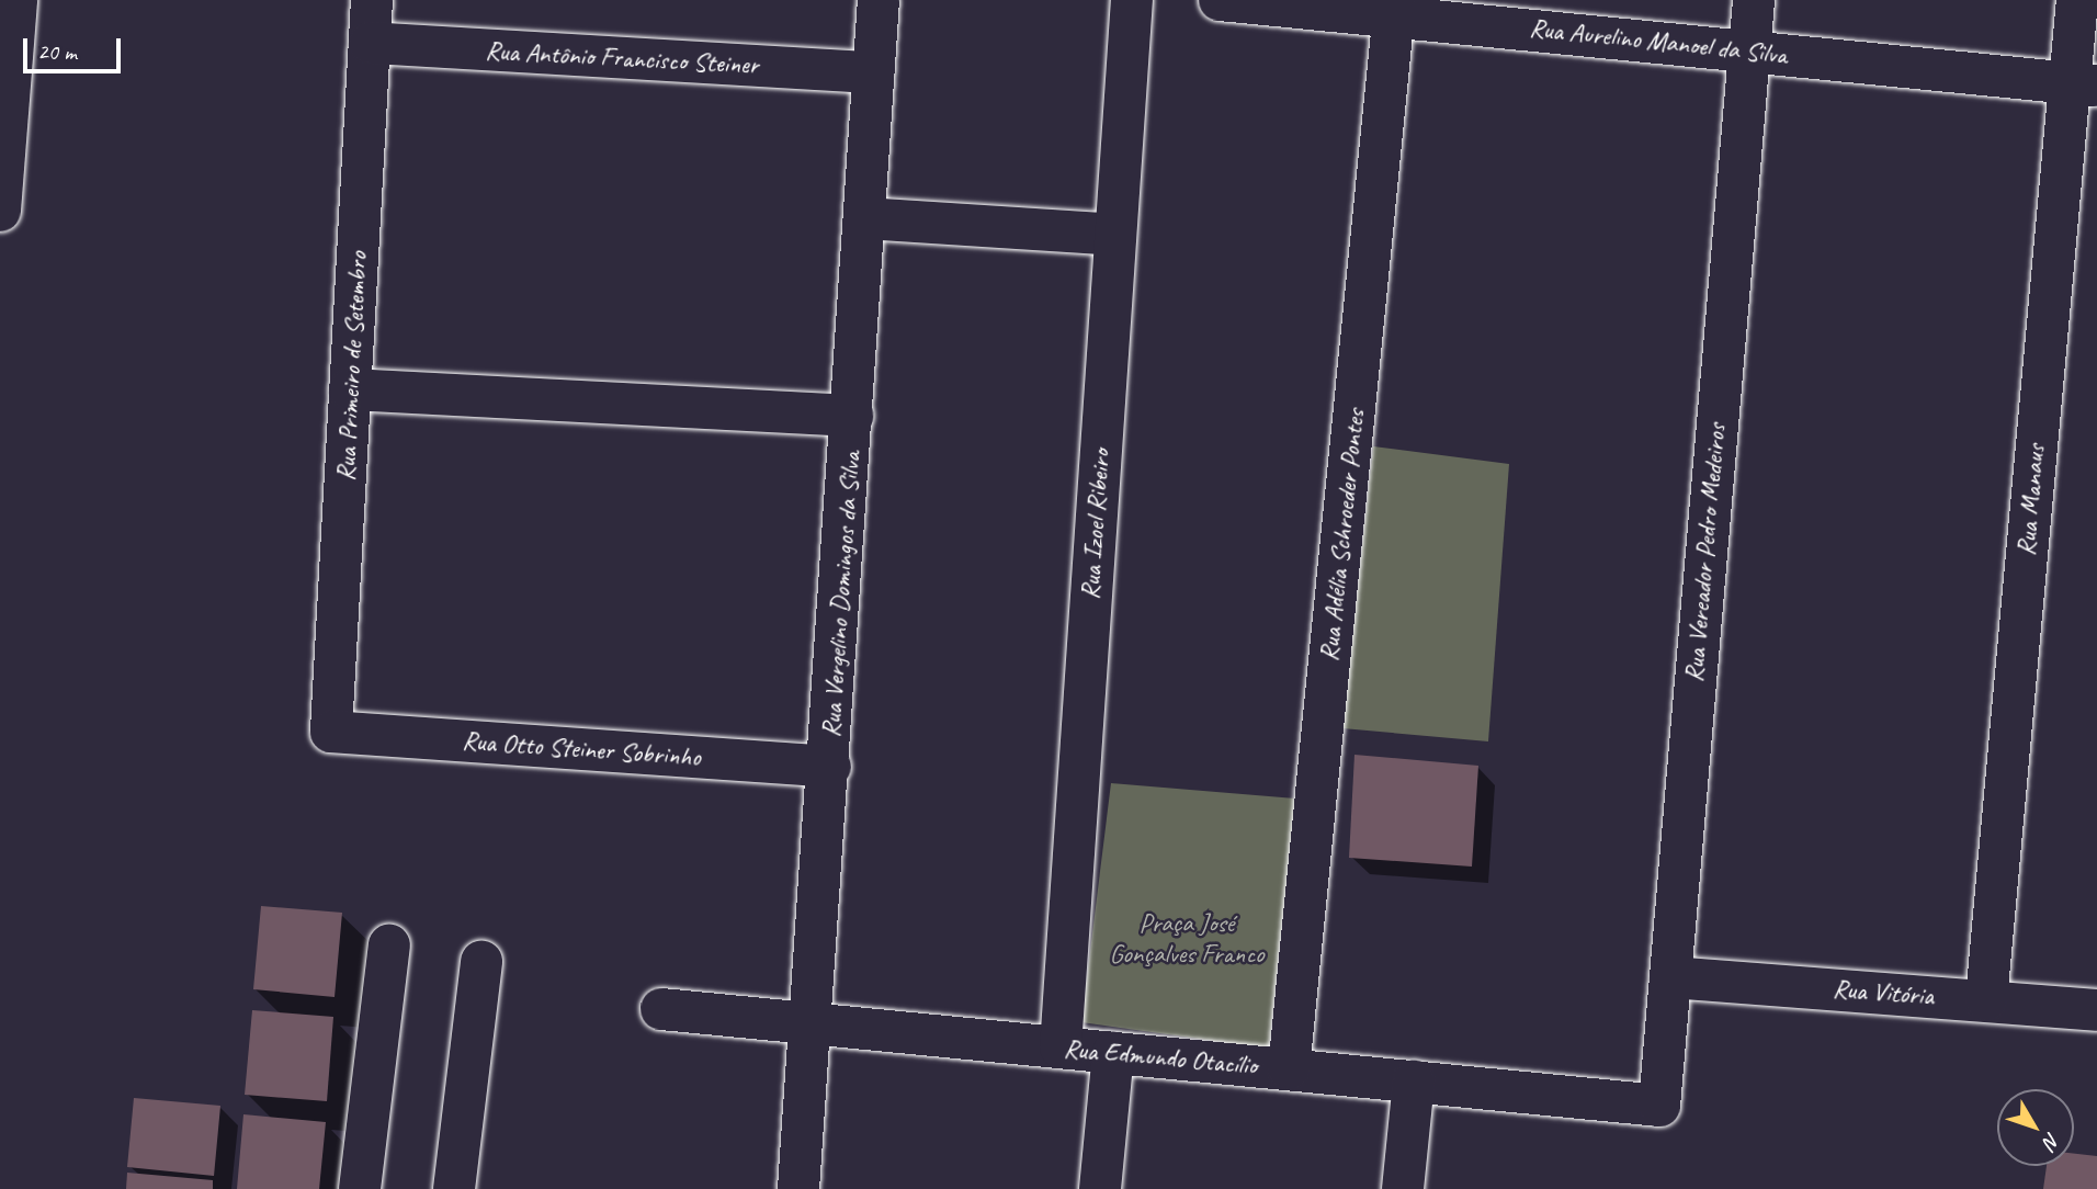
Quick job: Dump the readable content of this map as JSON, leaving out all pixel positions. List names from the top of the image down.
{
  "streets": {
    "street": [
      "Rua Aurelino Manoel da Silva",
      "Rua Antônio Francisco Steiner",
      "Rua Primeiro de Setembro",
      "Rua Manaus",
      "Rua Izoel Ribeiro",
      "Rua Adélia Schroeder Pontes",
      "Rua Vereador Pedro Medeiros",
      "Rua Vergelino Domingos da Silva",
      "Rua Otto Steiner Sobrinho",
      "Rua Vitória",
      "Rua Edmundo Otacílio"
    ]
  },
  "crossings": [
    ["Rua Aurelino Manoel da Silva", "Rua Manaus"],
    ["Rua Aurelino Manoel da Silva", "Rua Adélia Schroeder Pontes"],
    ["Rua Aurelino Manoel da Silva", "Rua Vereador Pedro Medeiros"],
    ["Rua Antônio Francisco Steiner", "Rua Primeiro de Setembro"],
    ["Rua Antônio Francisco Steiner", "Rua Vergelino Domingos da Silva"],
    ["Rua Primeiro de Setembro", "Rua Otto Steiner Sobrinho"],
    ["Rua Manaus", "Rua Vitória"],
    ["Rua Izoel Ribeiro", "Rua Edmundo Otacílio"],
    ["Rua Adélia Schroeder Pontes", "Rua Edmundo Otacílio"],
    ["Rua Vereador Pedro Medeiros", "Rua Vitória"],
    ["Rua Vereador Pedro Medeiros", "Rua Edmundo Otacílio"],
    ["Rua Vergelino Domingos da Silva", "Rua Otto Steiner Sobrinho"],
    ["Rua Vergelino Domingos da Silva", "Rua Edmundo Otacílio"]
  ],
  "parks": ["Praça José Gonçalves Franco"],
  "scale_bar": "20 m",
  "north": "bottom right"
}
